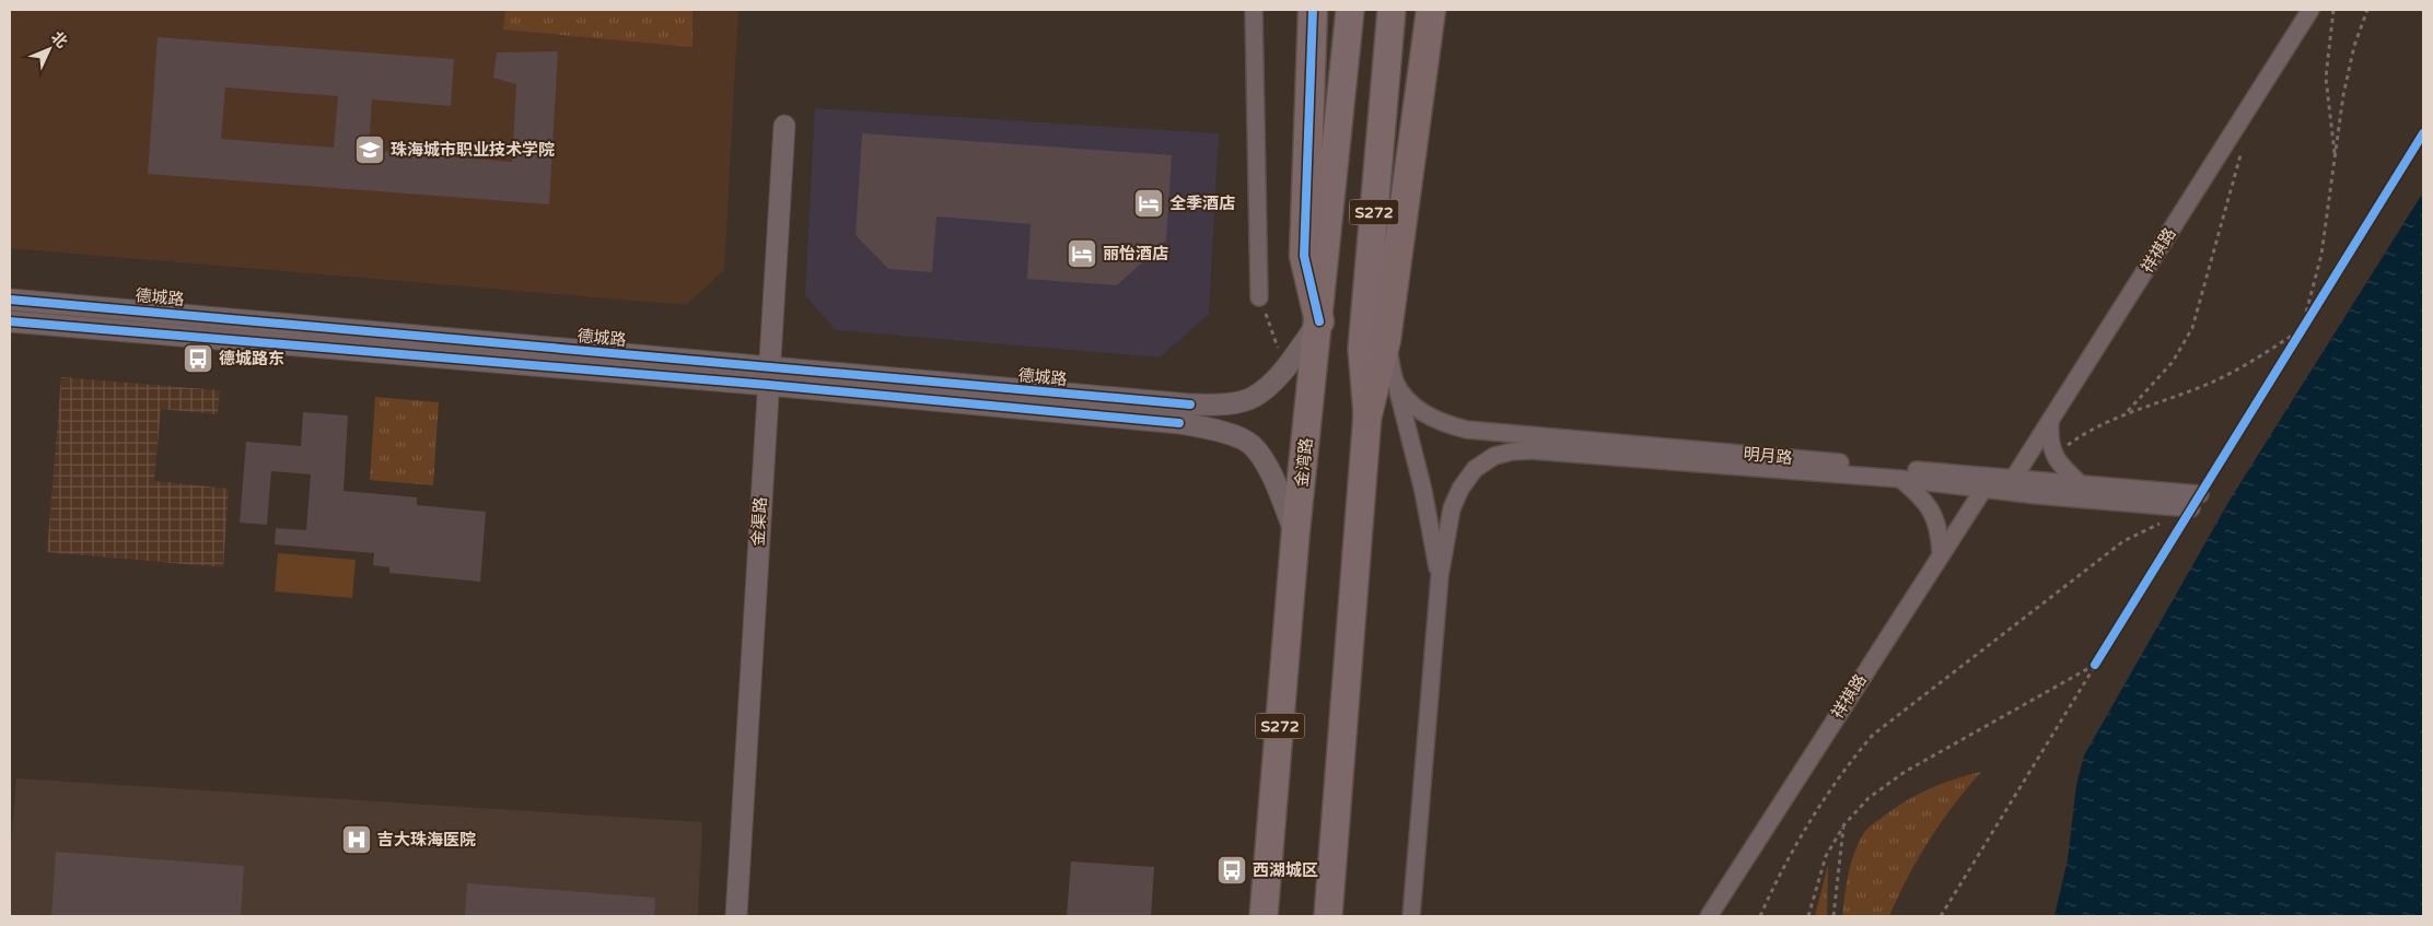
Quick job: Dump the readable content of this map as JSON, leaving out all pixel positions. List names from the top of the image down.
{
  "streets": {
    "main road": ["S272", "金湾路"],
    "street": [
      "祥祺路",
      "德城路",
      "明月路",
      "金渠路"
    ]
  },
  "crossings": [
    ["祥祺路", "明月路"],
    ["德城路", "金湾路"],
    ["德城路", "金渠路"]
  ],
  "places": {
    "school or university": ["珠海城市职业技术学院"],
    "hotel": ["全季酒店", "丽怡酒店"],
    "bus stop": ["德城路东", "西湖城区"],
    "hospital": ["吉大珠海医院"]
  },
  "north": "top right"
}
